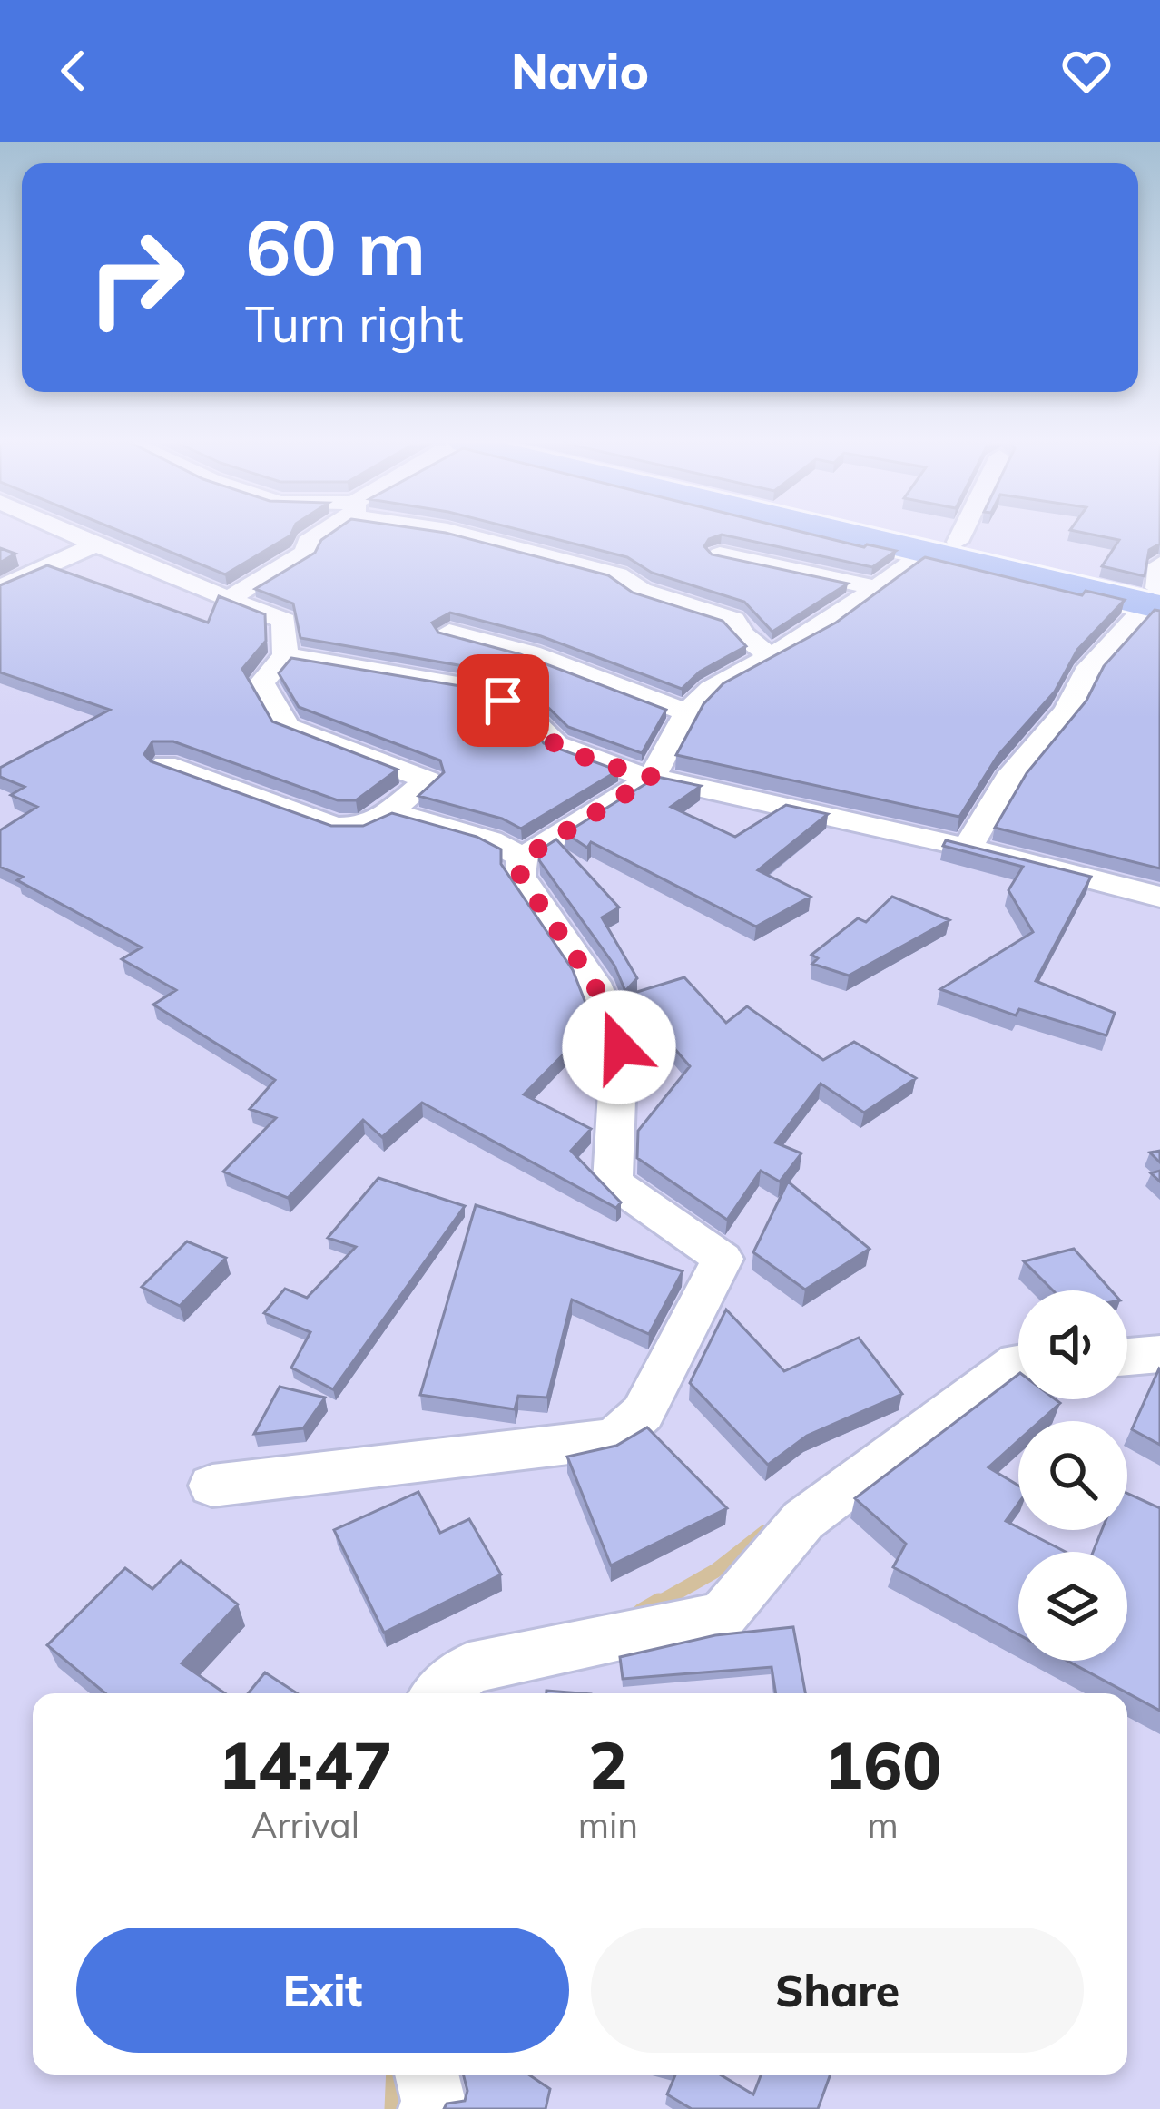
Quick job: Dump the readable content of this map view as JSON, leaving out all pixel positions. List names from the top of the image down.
{
  "page": {
    "header": "Navio",
    "turn": ["60 m", "Turn right"],
    "eta": [
      "14:47",
      "Arrival",
      "2",
      "min",
      "160",
      "m"
    ],
    "buttons": ["Exit", "Share"]
  }
}
